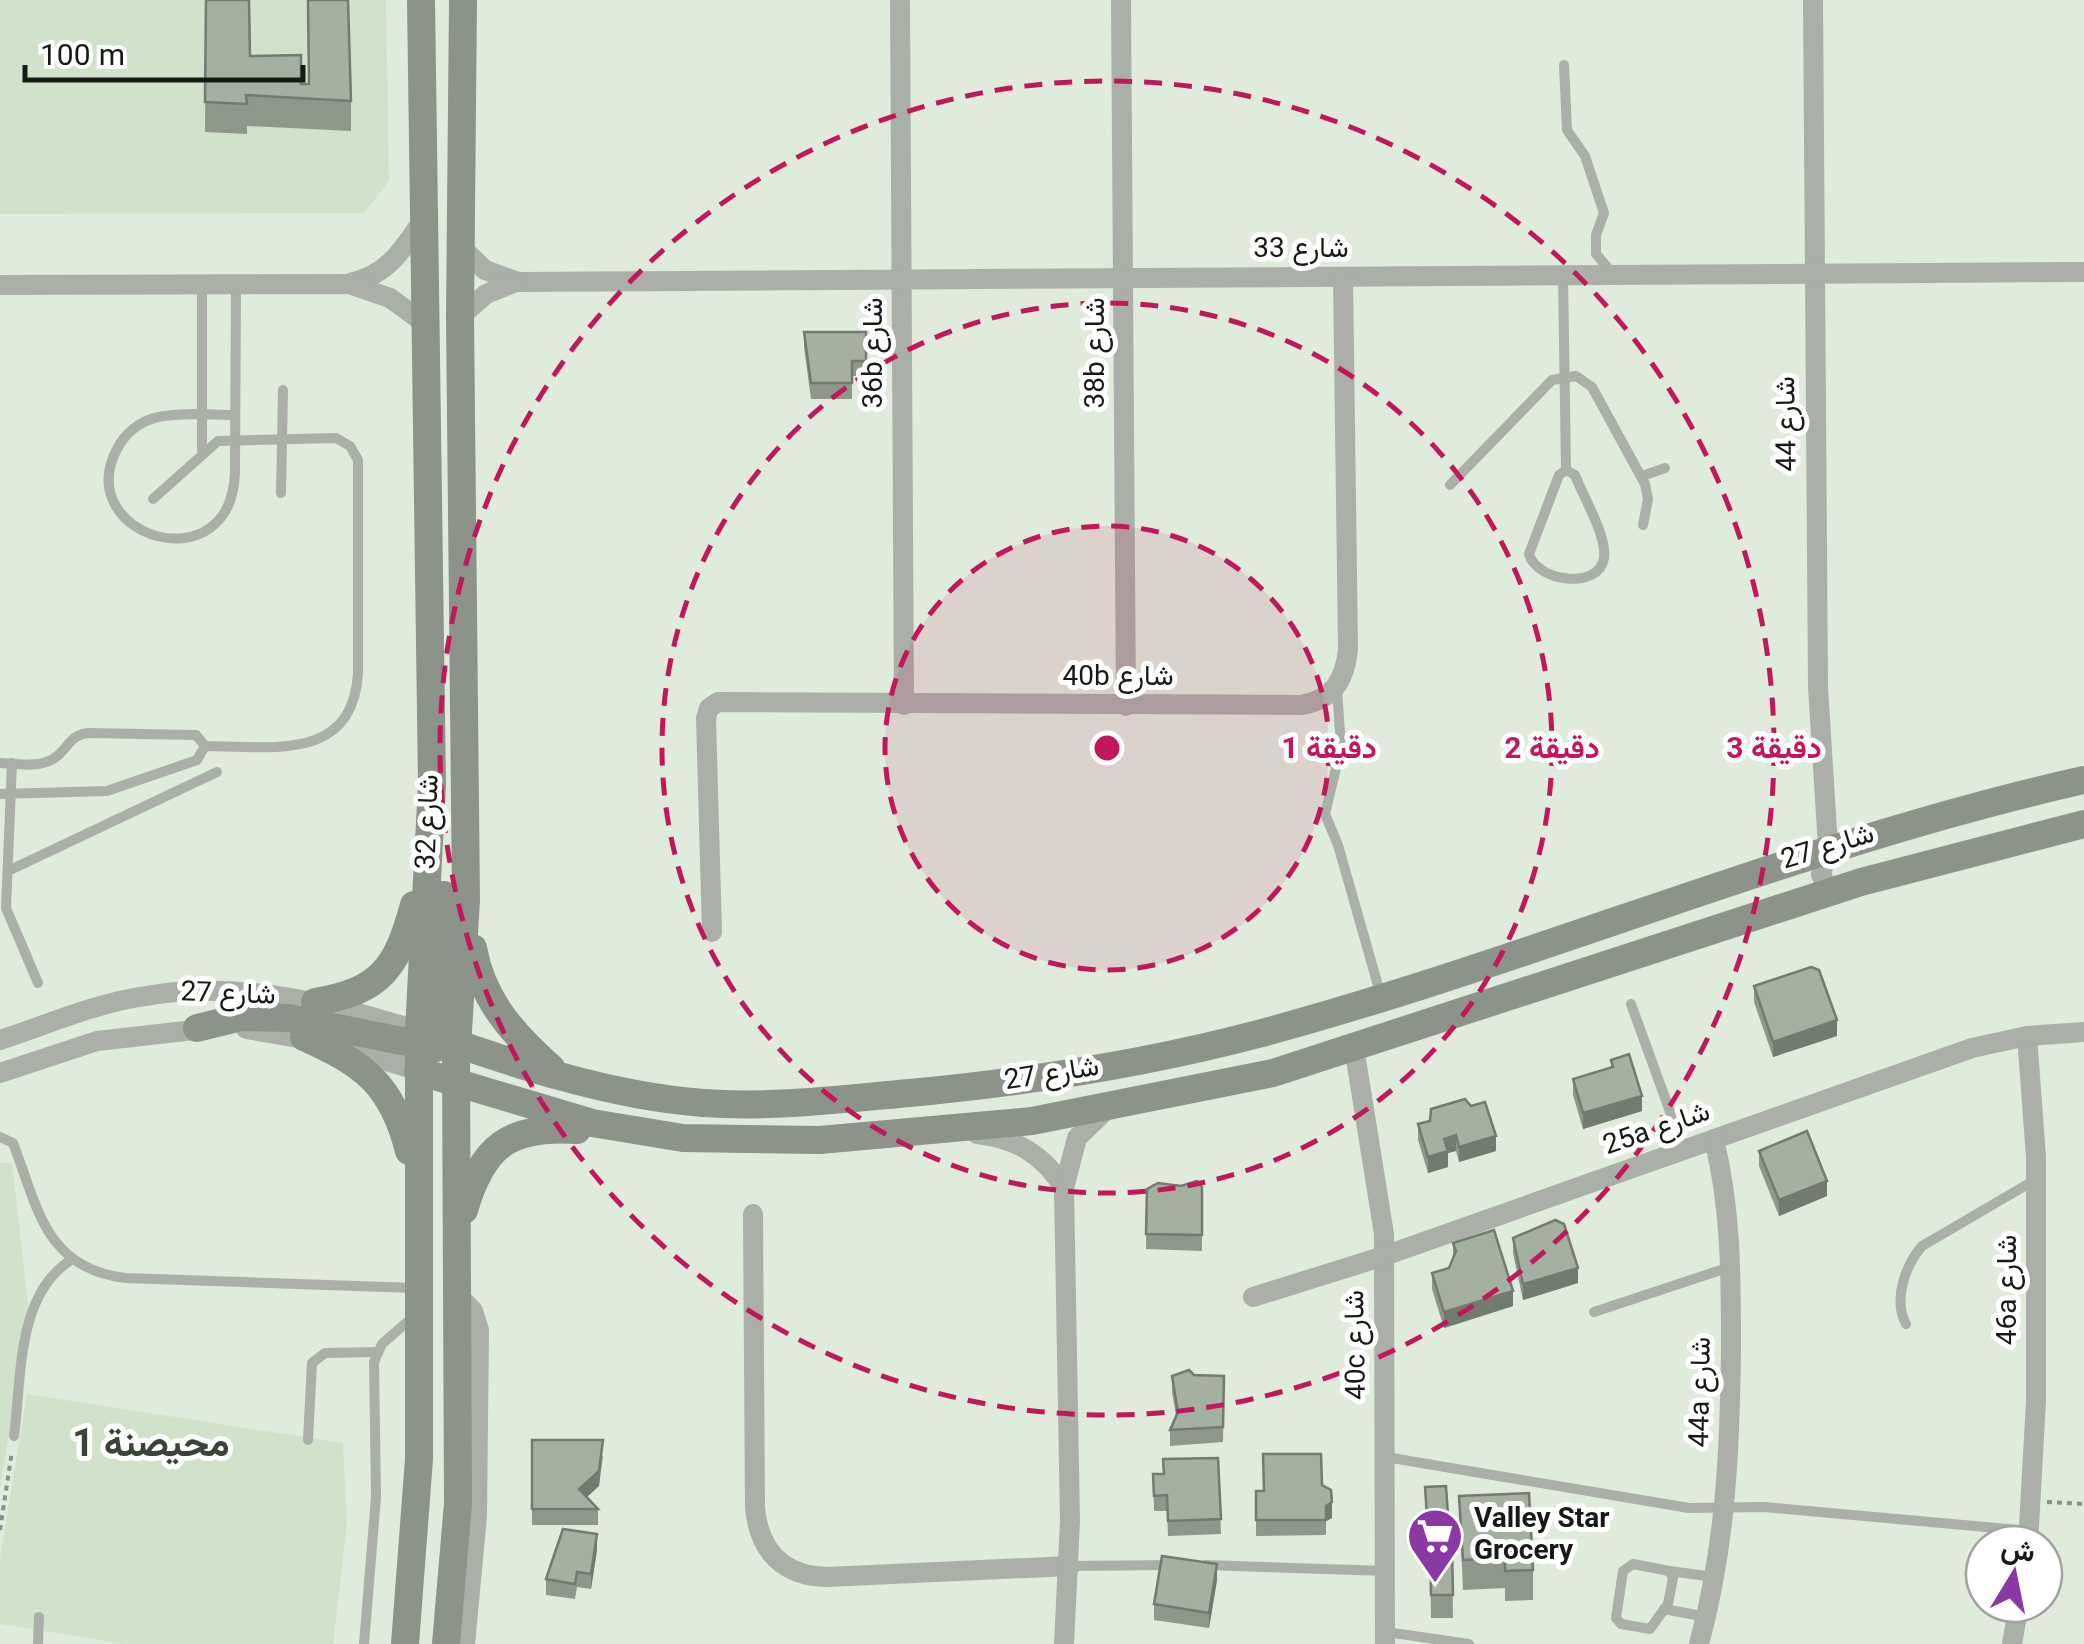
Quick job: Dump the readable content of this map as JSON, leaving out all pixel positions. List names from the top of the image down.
{
  "streets": {
    "street": [
      "شارع 33",
      "36b شارع",
      "38b شارع",
      "شارع 44",
      "40b شارع",
      "شارع 32",
      "شارع 27",
      "25a شارع",
      "46a شارع",
      "40c شارع",
      "44a شارع"
    ]
  },
  "crossings": [
    ["شارع 33", "36b شارع"],
    ["شارع 33", "38b شارع"],
    ["شارع 33", "شارع 44"],
    ["شارع 33", "شارع 32"],
    ["36b شارع", "40b شارع"],
    ["38b شارع", "40b شارع"],
    ["شارع 44", "شارع 27"],
    ["شارع 32", "شارع 27"],
    ["شارع 27", "40c شارع"],
    ["25a شارع", "46a شارع"],
    ["25a شارع", "40c شارع"],
    ["25a شارع", "44a شارع"]
  ],
  "districts": ["محيصنة 1"],
  "places": {
    "supermarket": ["Valley Star Grocery"]
  },
  "scale_bar": "100 m",
  "north": "top",
  "rings": ["1 دقيقة", "2 دقيقة", "3 دقيقة"]
}
